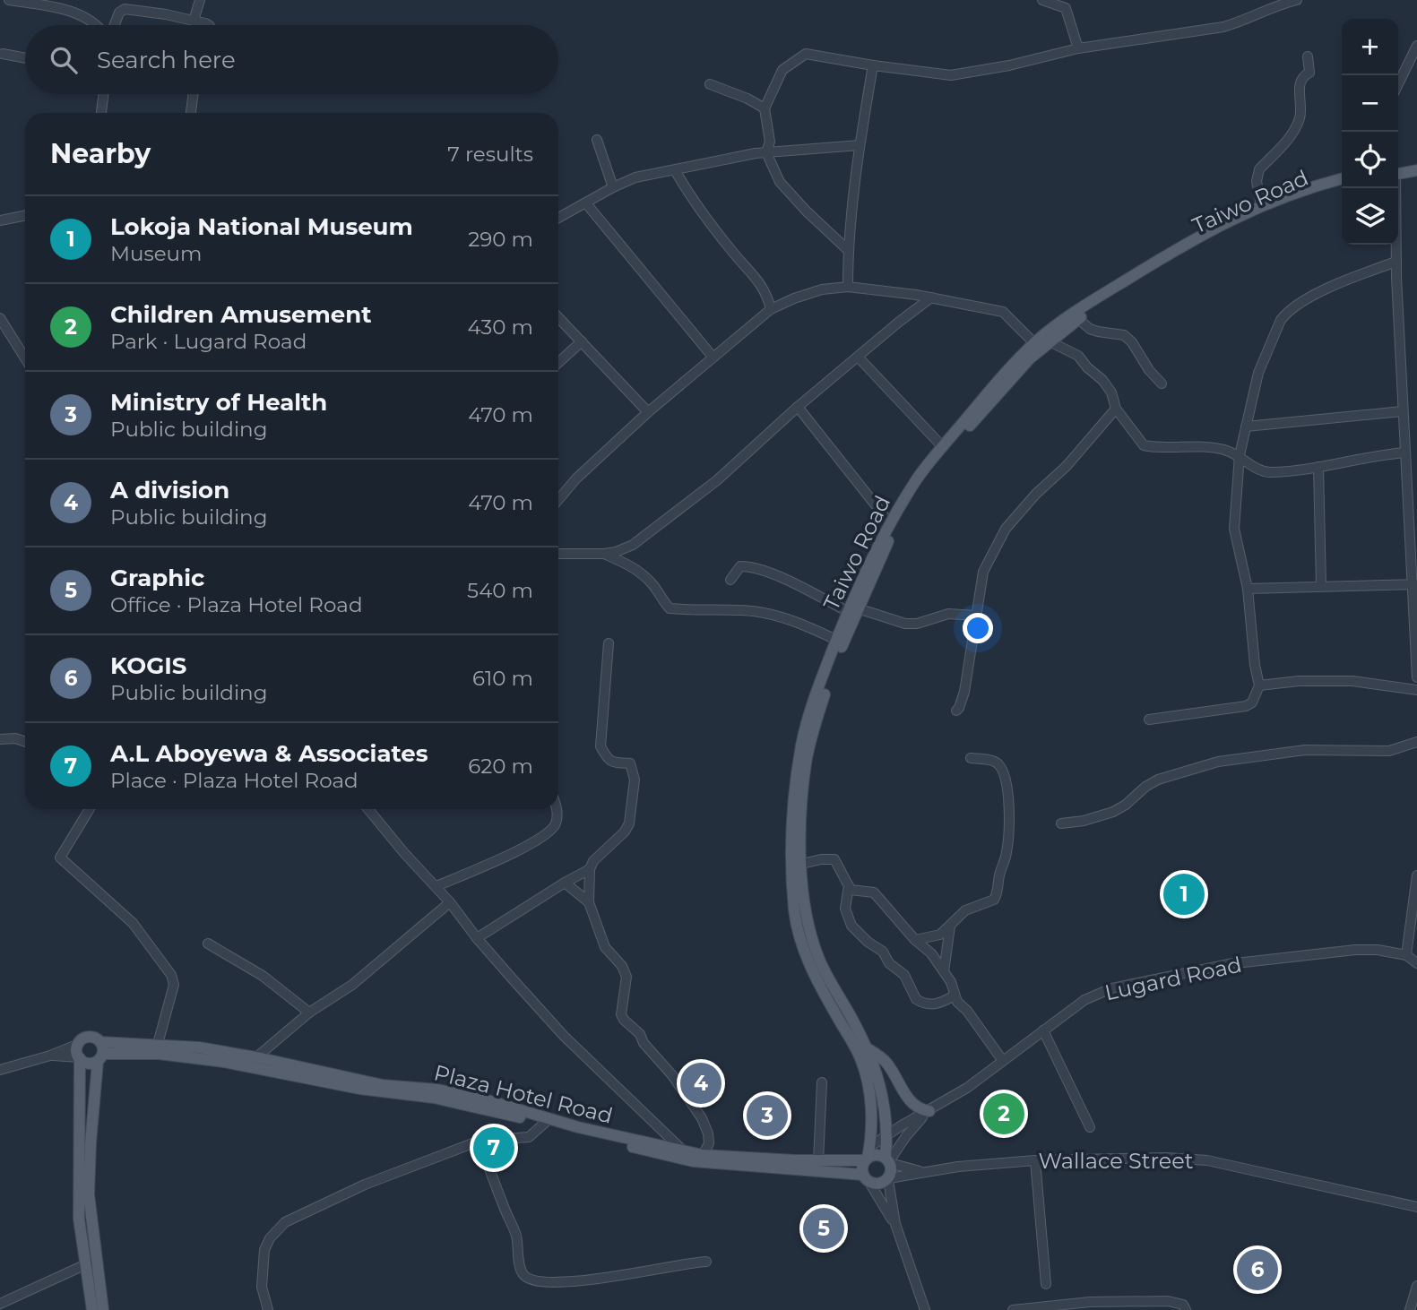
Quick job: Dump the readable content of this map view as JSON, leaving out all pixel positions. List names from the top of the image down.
{
  "streets": {
    "main road": ["Taiwo Road", "Plaza Hotel Road"],
    "street": ["Lugard Road", "Wallace Street"]
  },
  "crossings": [
    ["Taiwo Road", "Lugard Road"],
    ["Taiwo Road", "Plaza Hotel Road"],
    ["Taiwo Road", "Wallace Street"],
    ["Lugard Road", "Plaza Hotel Road"],
    ["Lugard Road", "Wallace Street"],
    ["Plaza Hotel Road", "Wallace Street"]
  ],
  "page": {
    "map_buttons": ["+", "−"],
    "search": "Search here",
    "heading": ["Nearby", "7 results"],
    "list": [
      {
        "mark": "1",
        "name": "Lokoja National Museum",
        "note": "Museum",
        "value": "290 m"
      },
      {
        "mark": "2",
        "name": "Children Amusement",
        "note": "Park · Lugard Road",
        "value": "430 m"
      },
      {
        "mark": "3",
        "name": "Ministry of Health",
        "note": "Public building",
        "value": "470 m"
      },
      {
        "mark": "4",
        "name": "A division",
        "note": "Public building",
        "value": "470 m"
      },
      {
        "mark": "5",
        "name": "Graphic",
        "note": "Office · Plaza Hotel Road",
        "value": "540 m"
      },
      {
        "mark": "6",
        "name": "KOGIS",
        "note": "Public building",
        "value": "610 m"
      },
      {
        "mark": "7",
        "name": "A.L Aboyewa & Associates",
        "note": "Place · Plaza Hotel Road",
        "value": "620 m"
      }
    ],
    "pins": [
      "1",
      "4",
      "2",
      "3",
      "7",
      "5",
      "6"
    ]
  }
}
